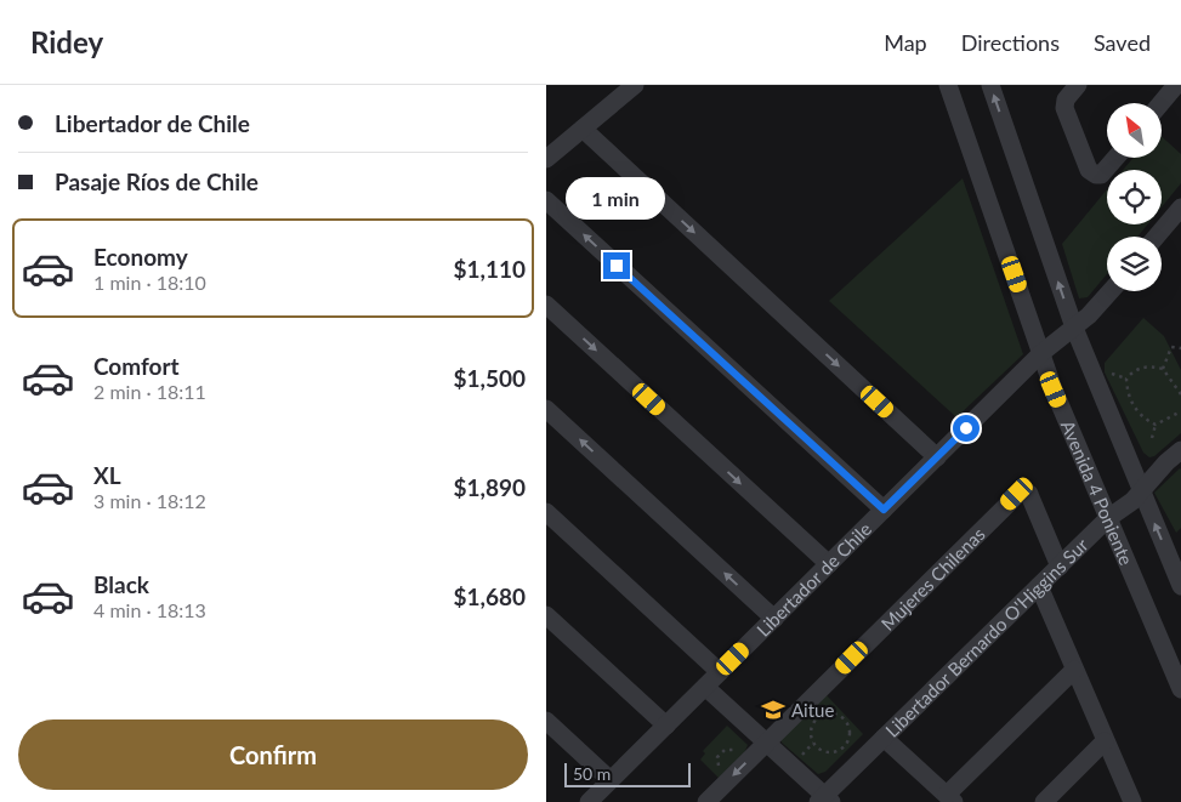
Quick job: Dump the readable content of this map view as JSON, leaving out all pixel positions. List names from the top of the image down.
{
  "streets": {
    "street": [
      "Avenida 4 Poniente",
      "Mujeres Chilenas",
      "Libertador de Chile",
      "Libertador Bernardo O'Higgins Sur"
    ]
  },
  "crossings": [
    ["Avenida 4 Poniente", "Libertador de Chile"],
    ["Avenida 4 Poniente", "Libertador Bernardo O'Higgins Sur"],
    ["Mujeres Chilenas", "Libertador Bernardo O'Higgins Sur"]
  ],
  "places": {
    "school or university": ["Aitue"]
  },
  "scale_bar": "50 m",
  "north": "top left",
  "page": {
    "header": "Ridey",
    "nav": ["Map", "Directions", "Saved"],
    "banner": ["Libertador de Chile", "Pasaje Ríos de Chile"],
    "bubble": "1 min",
    "list": [
      {
        "name": "Economy",
        "note": "1 min · 18:10",
        "value": "$1,110"
      },
      {
        "name": "Comfort",
        "note": "2 min · 18:11",
        "value": "$1,500"
      },
      {
        "name": "XL",
        "note": "3 min · 18:12",
        "value": "$1,890"
      },
      {
        "name": "Black",
        "note": "4 min · 18:13",
        "value": "$1,680"
      }
    ],
    "buttons": "Confirm",
    "scale": "50 m"
  }
}
